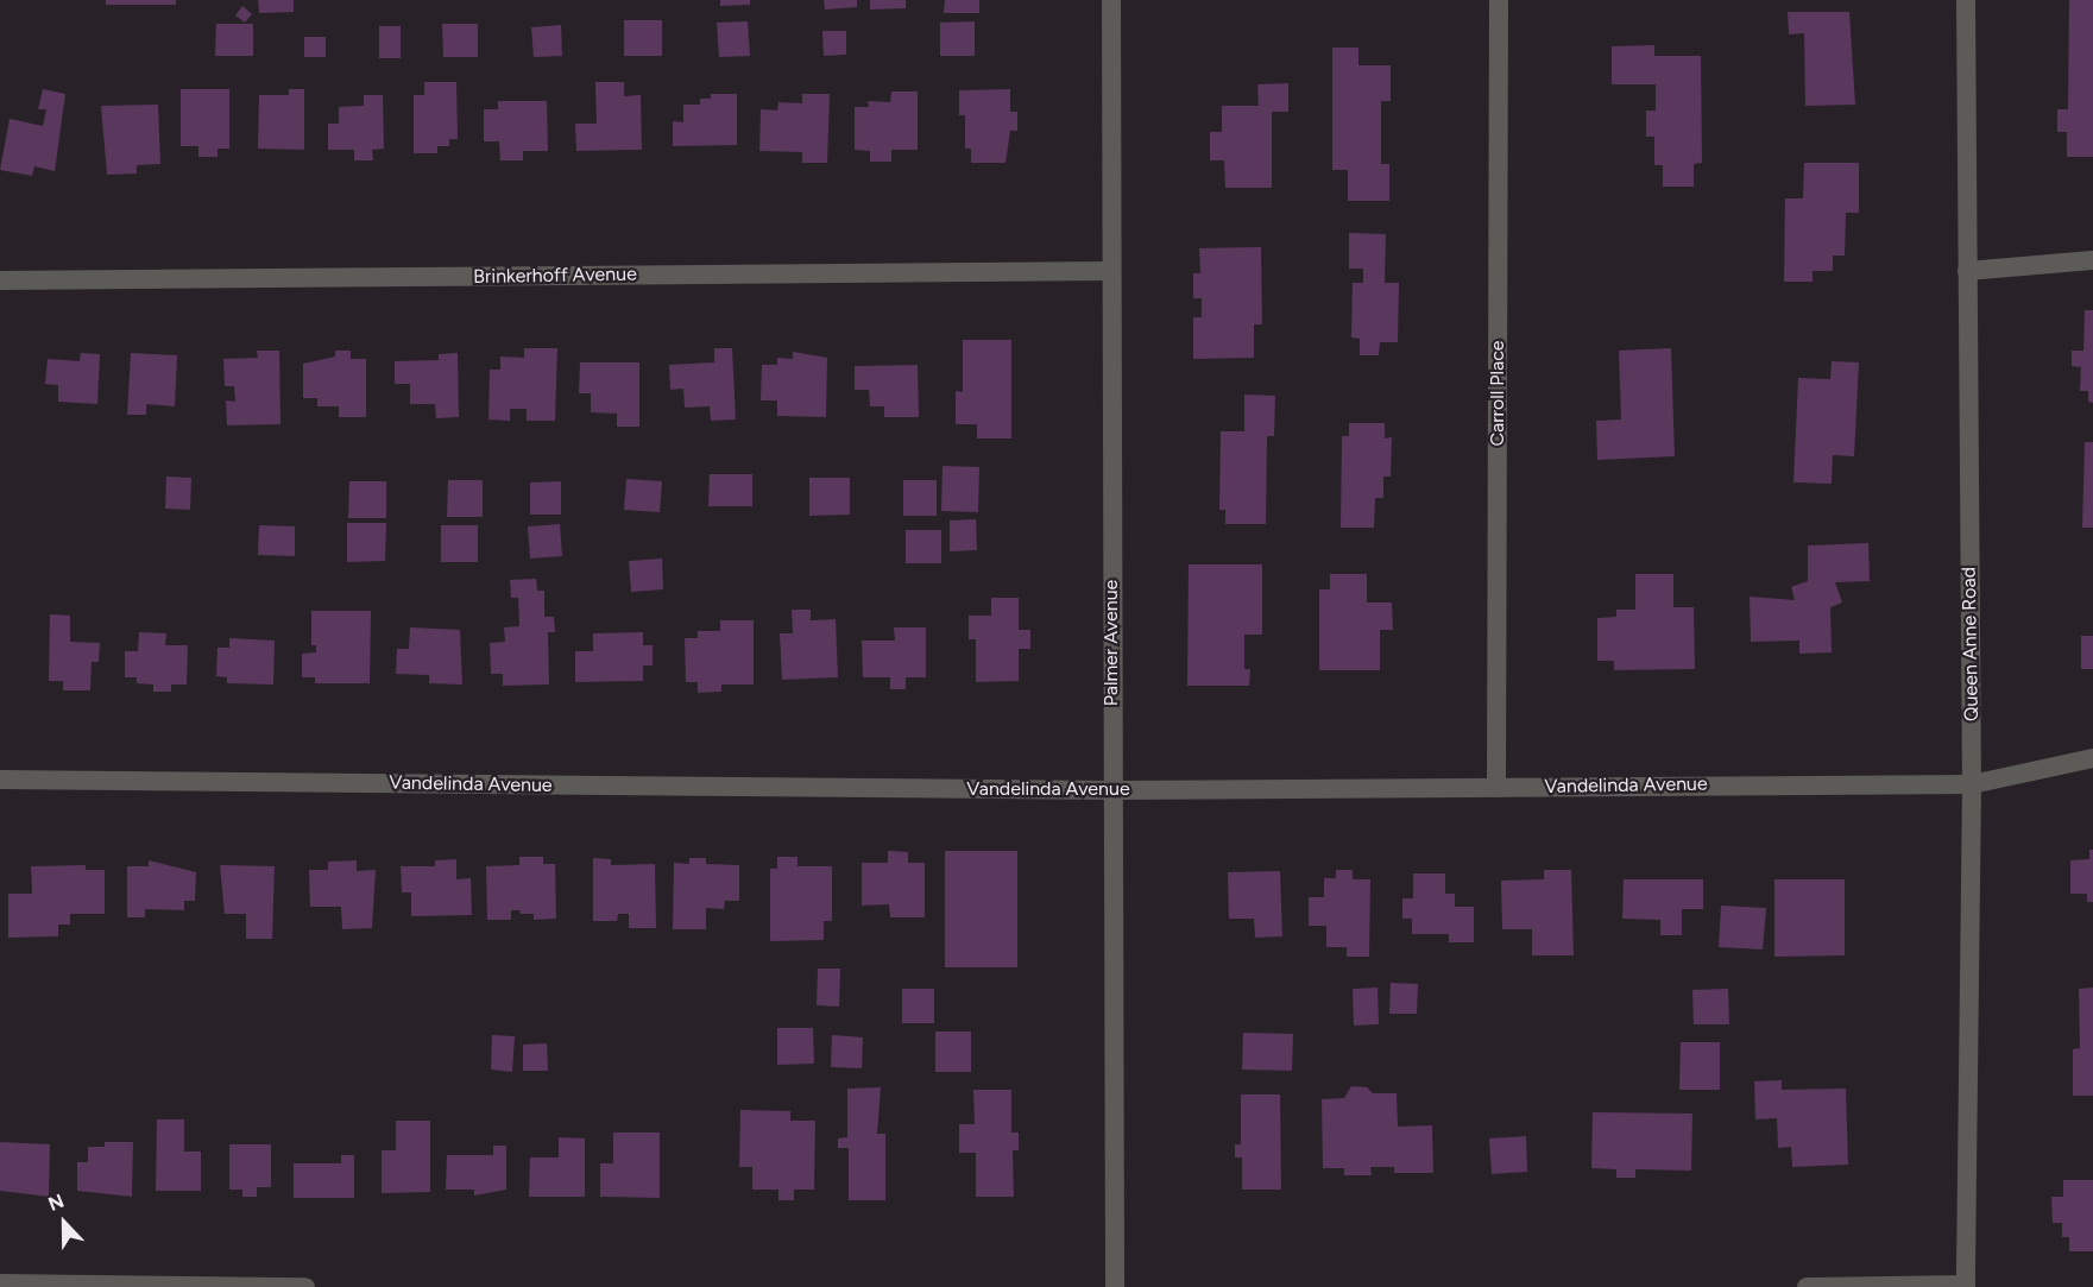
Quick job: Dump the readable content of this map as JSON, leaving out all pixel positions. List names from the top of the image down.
{
  "streets": {
    "street": [
      "Brinkerhoff Avenue",
      "Carroll Place",
      "Palmer Avenue",
      "Queen Anne Road",
      "Vandelinda Avenue"
    ]
  },
  "crossings": [
    ["Brinkerhoff Avenue", "Palmer Avenue"],
    ["Carroll Place", "Vandelinda Avenue"],
    ["Palmer Avenue", "Vandelinda Avenue"],
    ["Queen Anne Road", "Vandelinda Avenue"]
  ],
  "north": "top"
}
